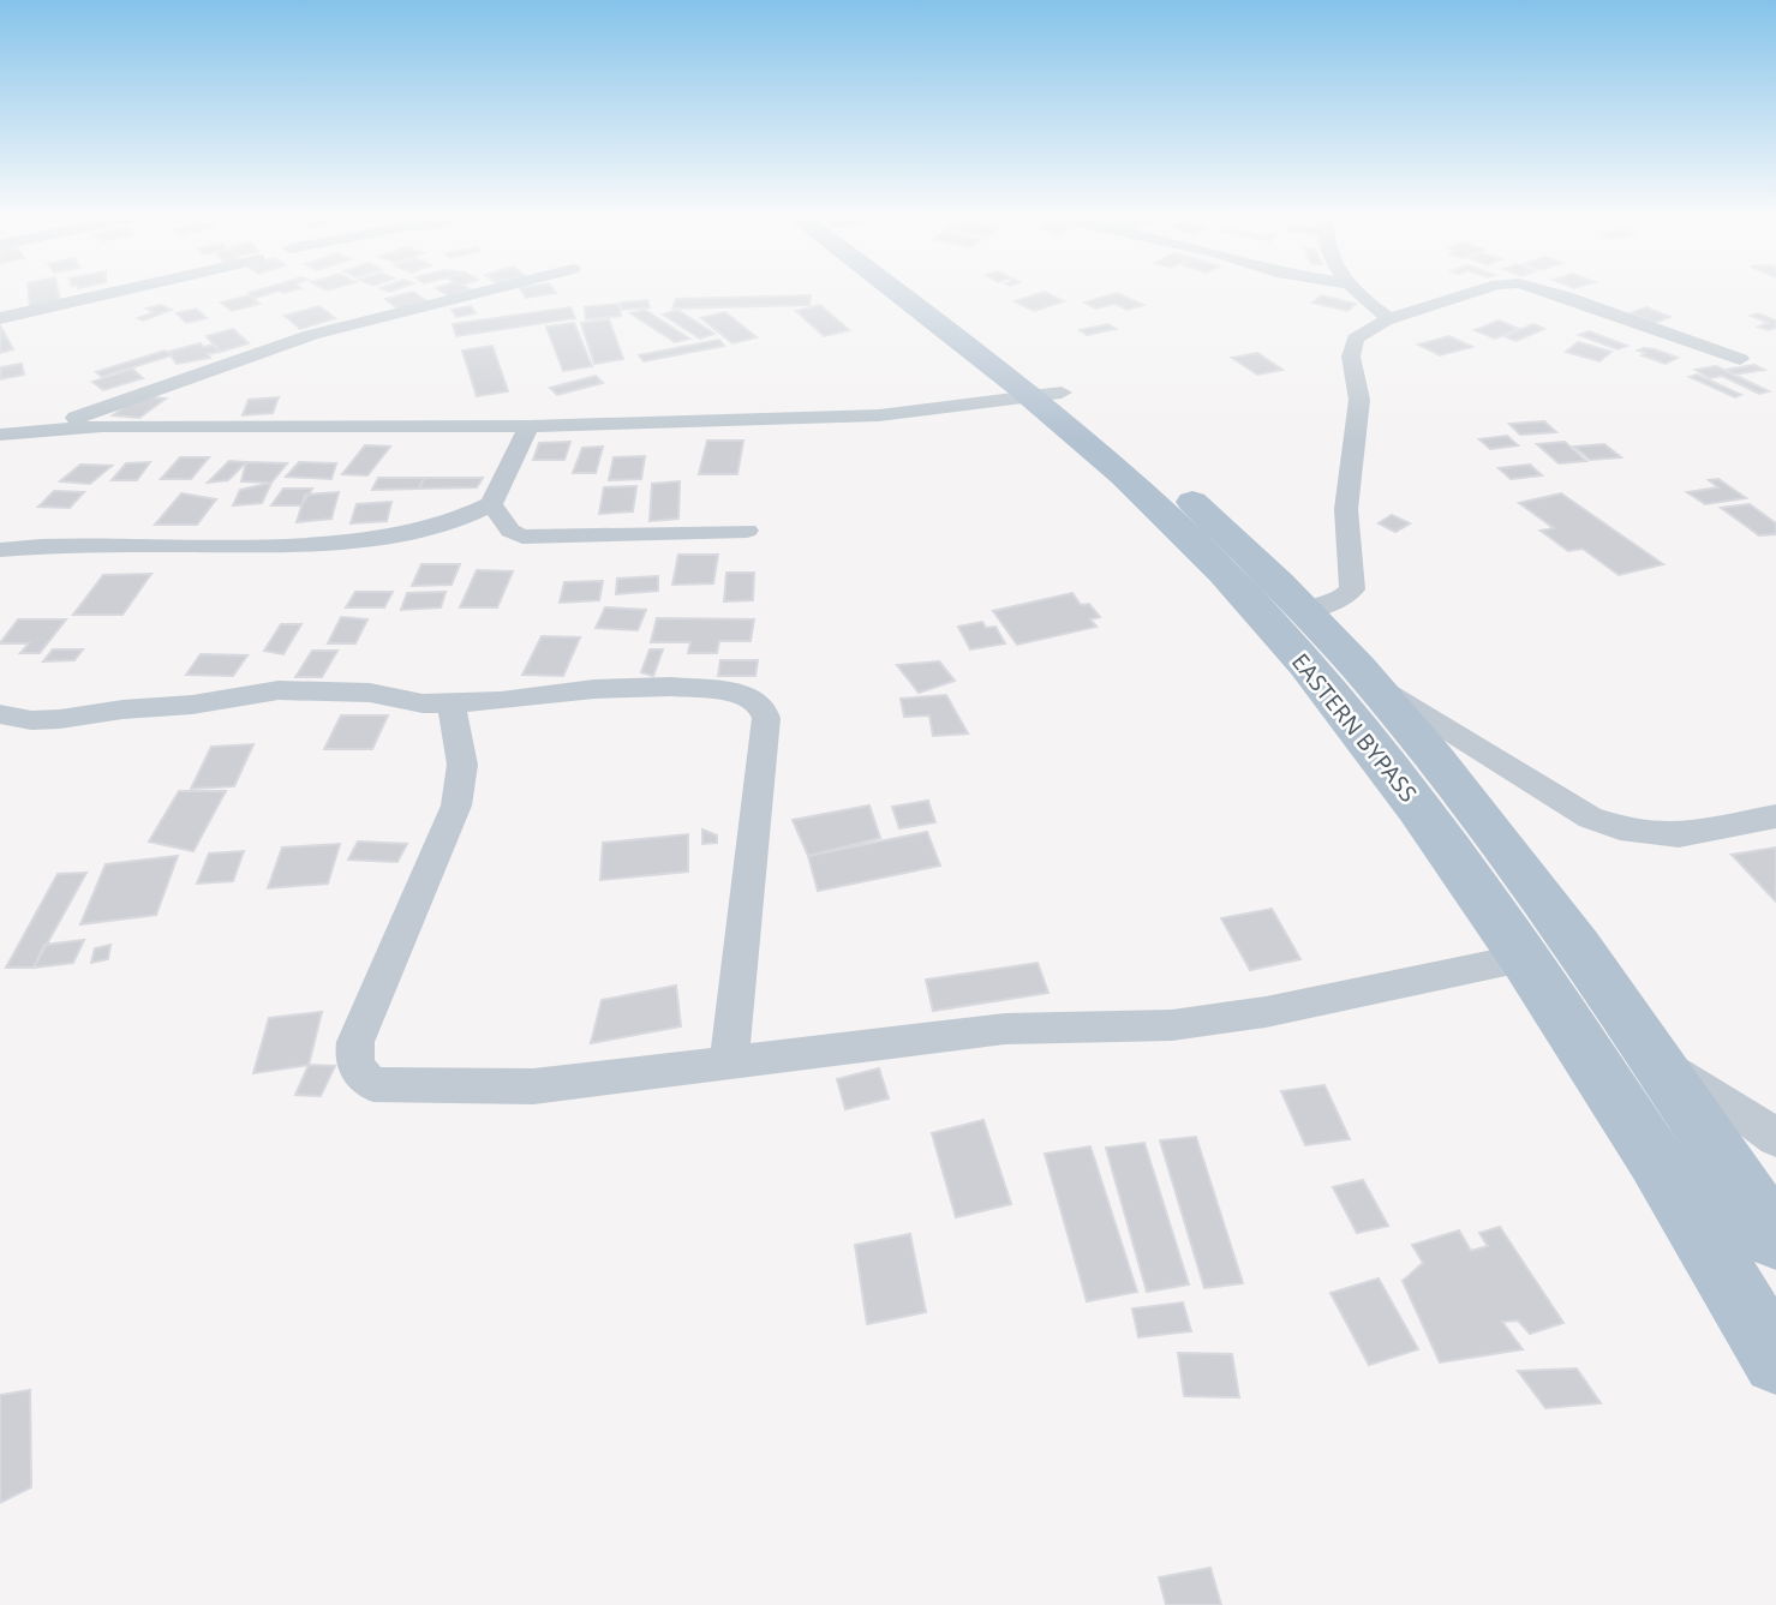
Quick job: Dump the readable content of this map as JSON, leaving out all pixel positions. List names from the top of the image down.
{
  "streets": {
    "main road": ["EASTERN BYPASS"]
  }
}
